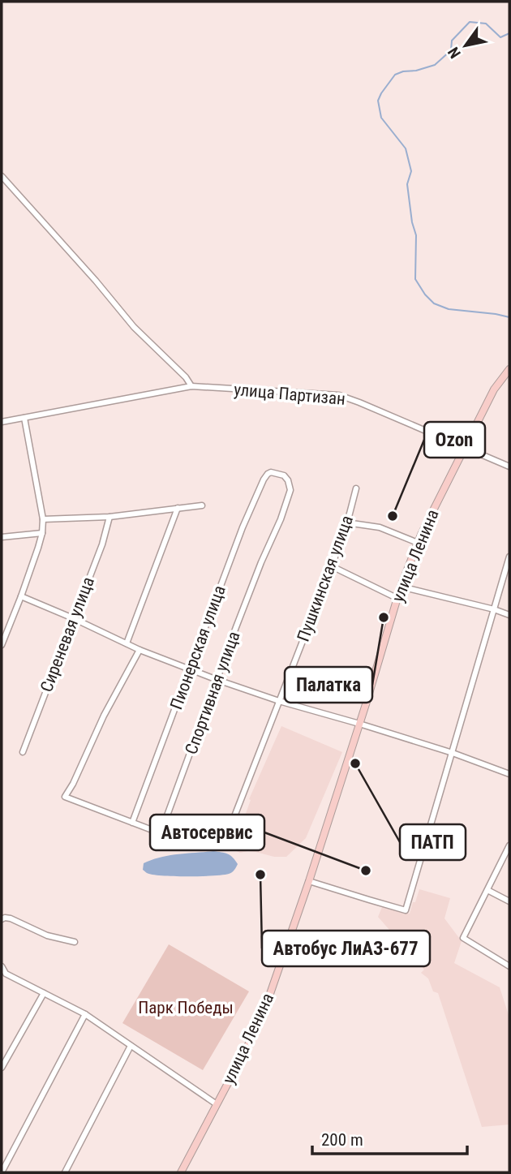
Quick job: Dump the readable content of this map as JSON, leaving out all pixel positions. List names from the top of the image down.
{
  "streets": {
    "main road": ["улица Ленина"],
    "street": [
      "улица Партизан",
      "Пушкинская улица",
      "Сиреневая улица",
      "Пионерская улица",
      "Спортивная улица"
    ]
  },
  "crossings": [
    ["улица Партизан", "улица Ленина"],
    ["Пионерская улица", "Спортивная улица"]
  ],
  "parks": ["Парк Победы"],
  "places": [
    "Ozon",
    "Палатка",
    "ПАТП",
    "Автосервис",
    "Автобус ЛиАЗ-677"
  ],
  "scale_bar": "200 m",
  "north": "bottom left"
}
